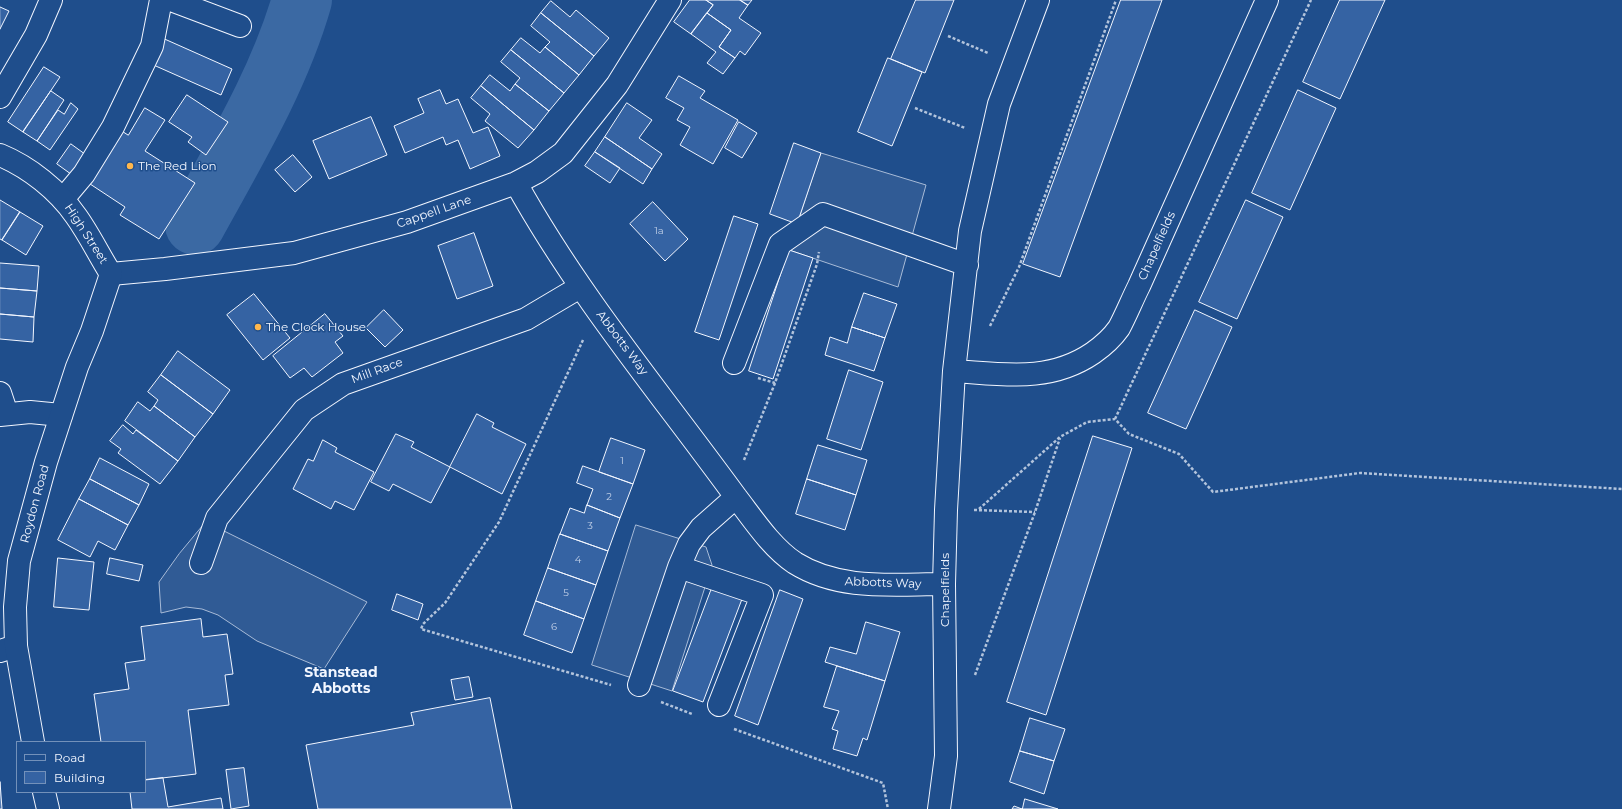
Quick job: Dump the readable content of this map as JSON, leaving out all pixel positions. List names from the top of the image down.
{
  "streets": {
    "street": [
      "Cappell Lane",
      "High Street",
      "Chapelfields",
      "Abbotts Way",
      "Mill Race",
      "Roydon Road"
    ]
  },
  "crossings": [
    ["Cappell Lane", "High Street"],
    ["Cappell Lane", "Abbotts Way"],
    ["Cappell Lane", "Roydon Road"],
    ["High Street", "Roydon Road"],
    ["Chapelfields", "Abbotts Way"],
    ["Abbotts Way", "Mill Race"]
  ],
  "districts": ["Stanstead Abbotts"],
  "places": ["The Red Lion", "The Clock House"],
  "house_numbers": [
    "1a",
    "1",
    "2",
    "3",
    "4",
    "5",
    "6"
  ],
  "legend": ["Road", "Building"]
}
